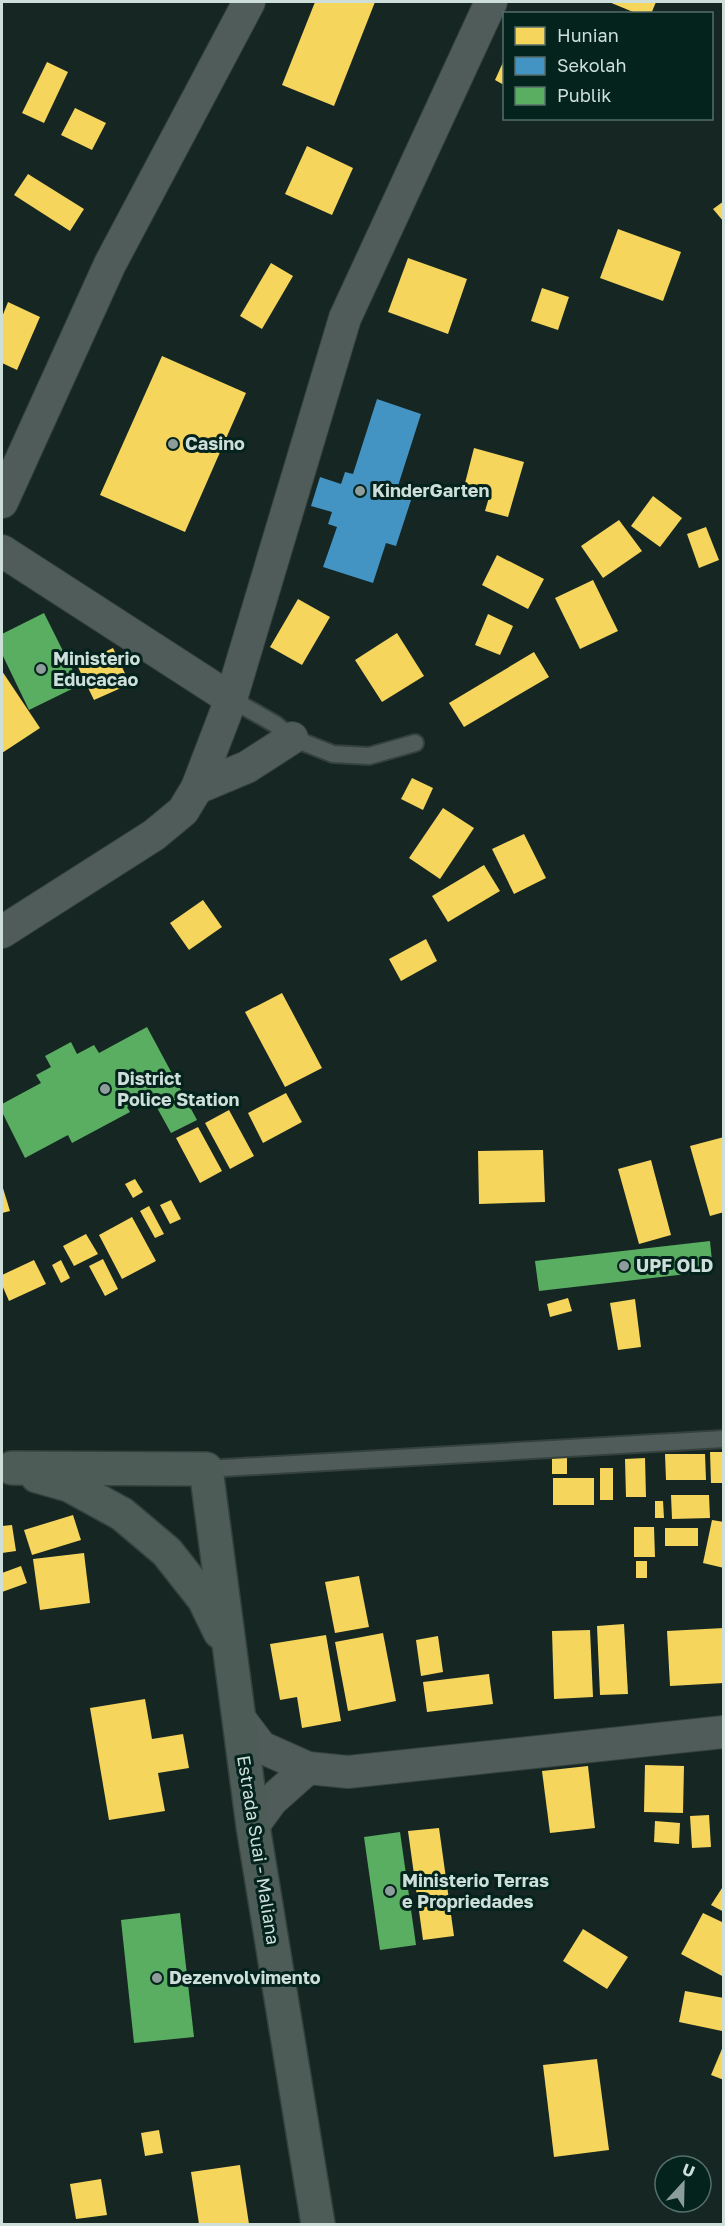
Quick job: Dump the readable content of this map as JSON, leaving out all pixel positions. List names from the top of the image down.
{
  "streets": {
    "main road": ["Estrada Suai - Maliana"]
  },
  "places": [
    "Casino",
    "KinderGarten",
    "Ministerio Educacao",
    "District Police Station",
    "UPF OLD",
    "Ministerio Terras e Propriedades",
    "Dezenvolvimento"
  ],
  "legend": ["Hunian", "Sekolah", "Publik"],
  "north": "top"
}
